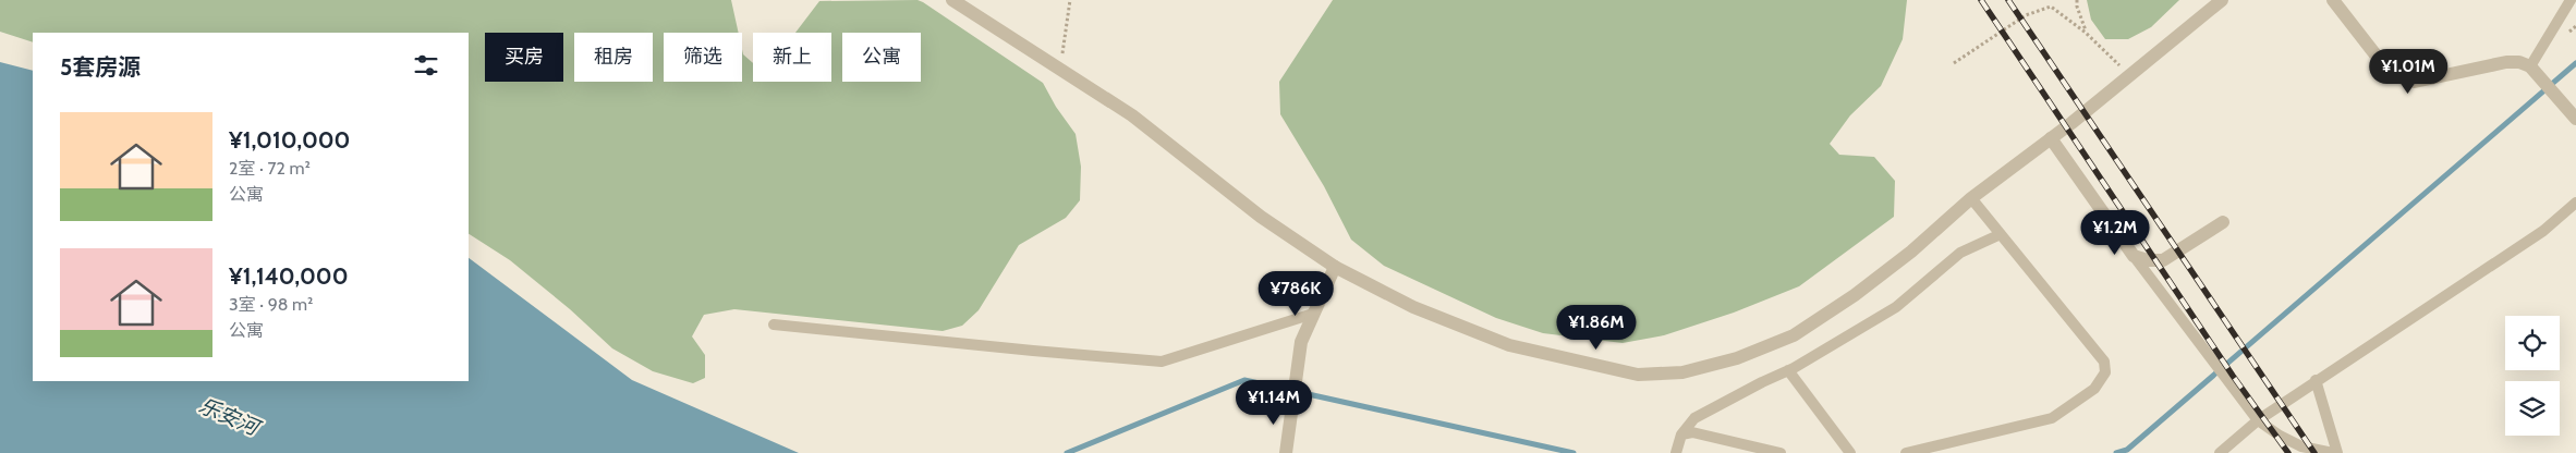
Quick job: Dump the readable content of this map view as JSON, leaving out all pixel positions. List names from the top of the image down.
{
  "water": ["乐安河"],
  "page": {
    "chip": [
      "买房",
      "租房",
      "筛选",
      "新上",
      "公寓"
    ],
    "heading": "5套房源",
    "price": [
      "¥1.01M",
      "¥1.2M",
      "¥786K",
      "¥1.86M",
      "¥1.14M"
    ],
    "list": [
      {
        "name": "¥1,010,000",
        "note": "2室 · 72 m² · 公寓"
      },
      {
        "name": "¥1,140,000",
        "note": "3室 · 98 m² · 公寓"
      }
    ]
  }
}
